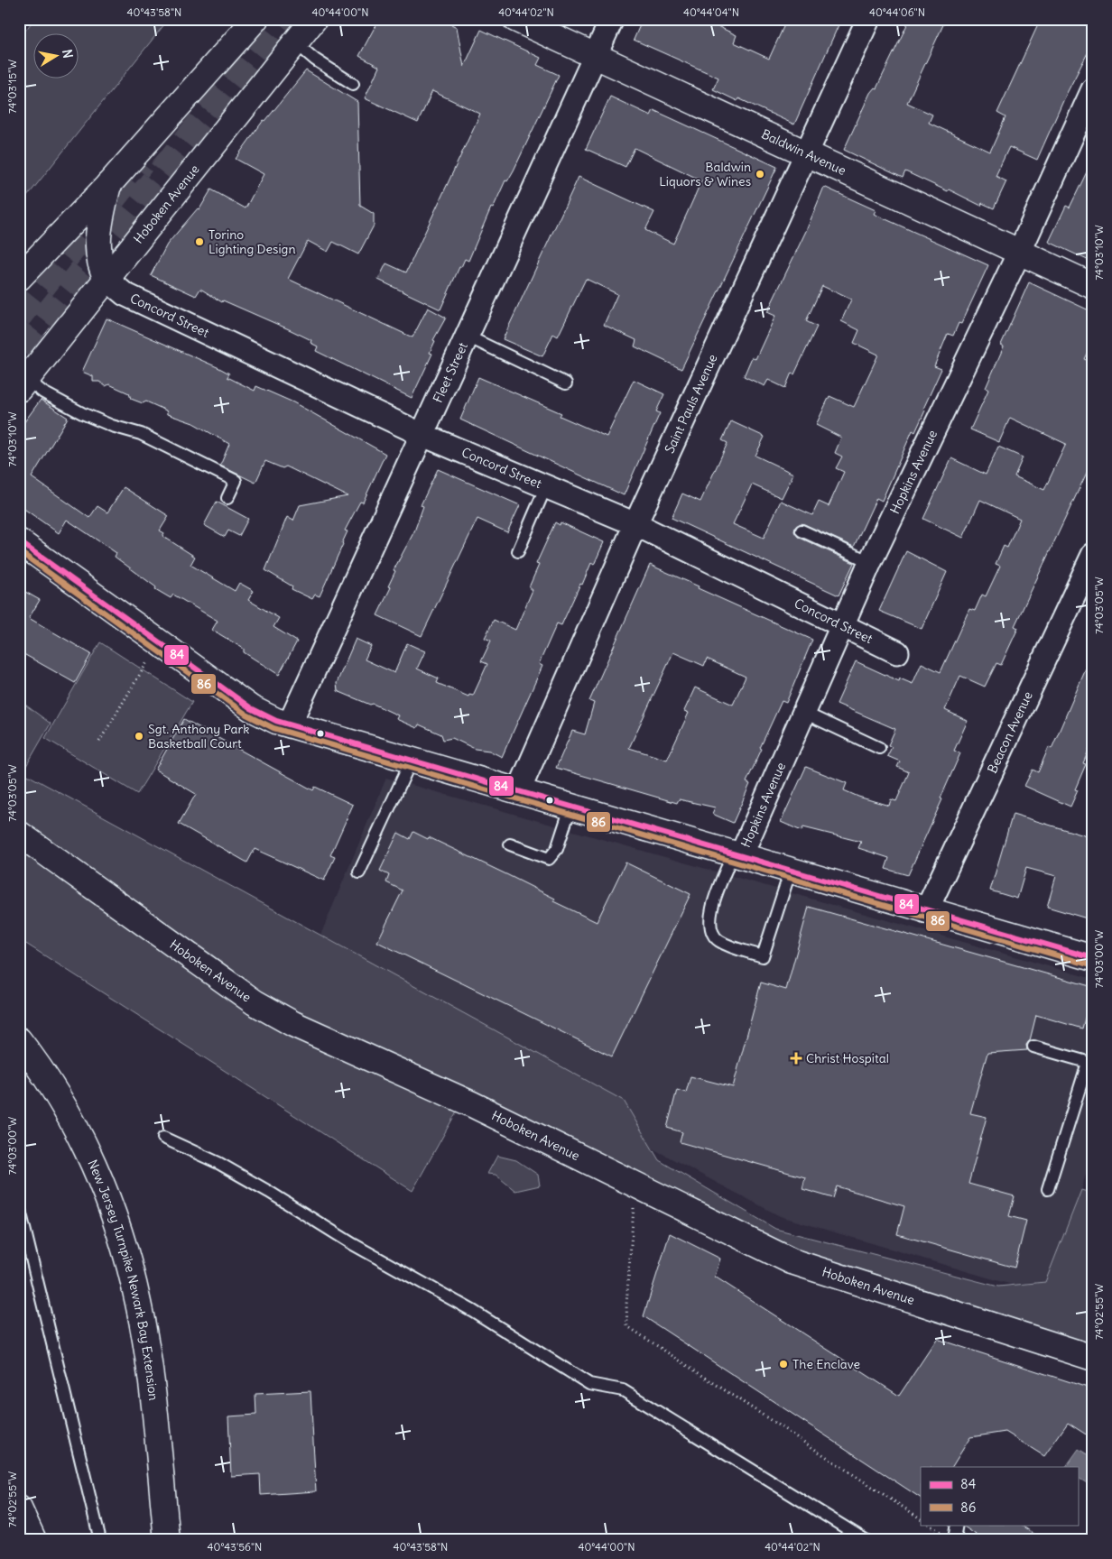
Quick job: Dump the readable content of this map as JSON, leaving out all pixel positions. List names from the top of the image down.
{
  "streets": {
    "main road": ["Baldwin Avenue", "Hoboken Avenue", "New Jersey Turnpike Newark Bay Extension"],
    "street": [
      "Concord Street",
      "Fleet Street",
      "Saint Pauls Avenue",
      "Hopkins Avenue",
      "Beacon Avenue"
    ]
  },
  "crossings": [
    ["Baldwin Avenue", "Fleet Street"],
    ["Baldwin Avenue", "Saint Pauls Avenue"],
    ["Baldwin Avenue", "Hopkins Avenue"],
    ["Hoboken Avenue", "Concord Street"],
    ["Concord Street", "Fleet Street"],
    ["Concord Street", "Saint Pauls Avenue"],
    ["Concord Street", "Hopkins Avenue"]
  ],
  "places": {
    "other": [
      "Baldwin Liquors & Wines",
      "Torino Lighting Design",
      "Sgt. Anthony Park Basketball Court",
      "The Enclave"
    ],
    "health": ["Christ Hospital"]
  },
  "lines": ["transit line 84", "transit line 86"],
  "legend": ["84", "86"],
  "north": "right",
  "coordinates": [
    "40°43'58\"N",
    "40°44'00\"N",
    "40°44'02\"N",
    "40°44'04\"N",
    "40°44'06\"N",
    "74°03'15\"W",
    "74°03'10\"W",
    "74°03'05\"W",
    "74°03'00\"W",
    "74°02'55\"W",
    "40°43'56\"N"
  ]
}
